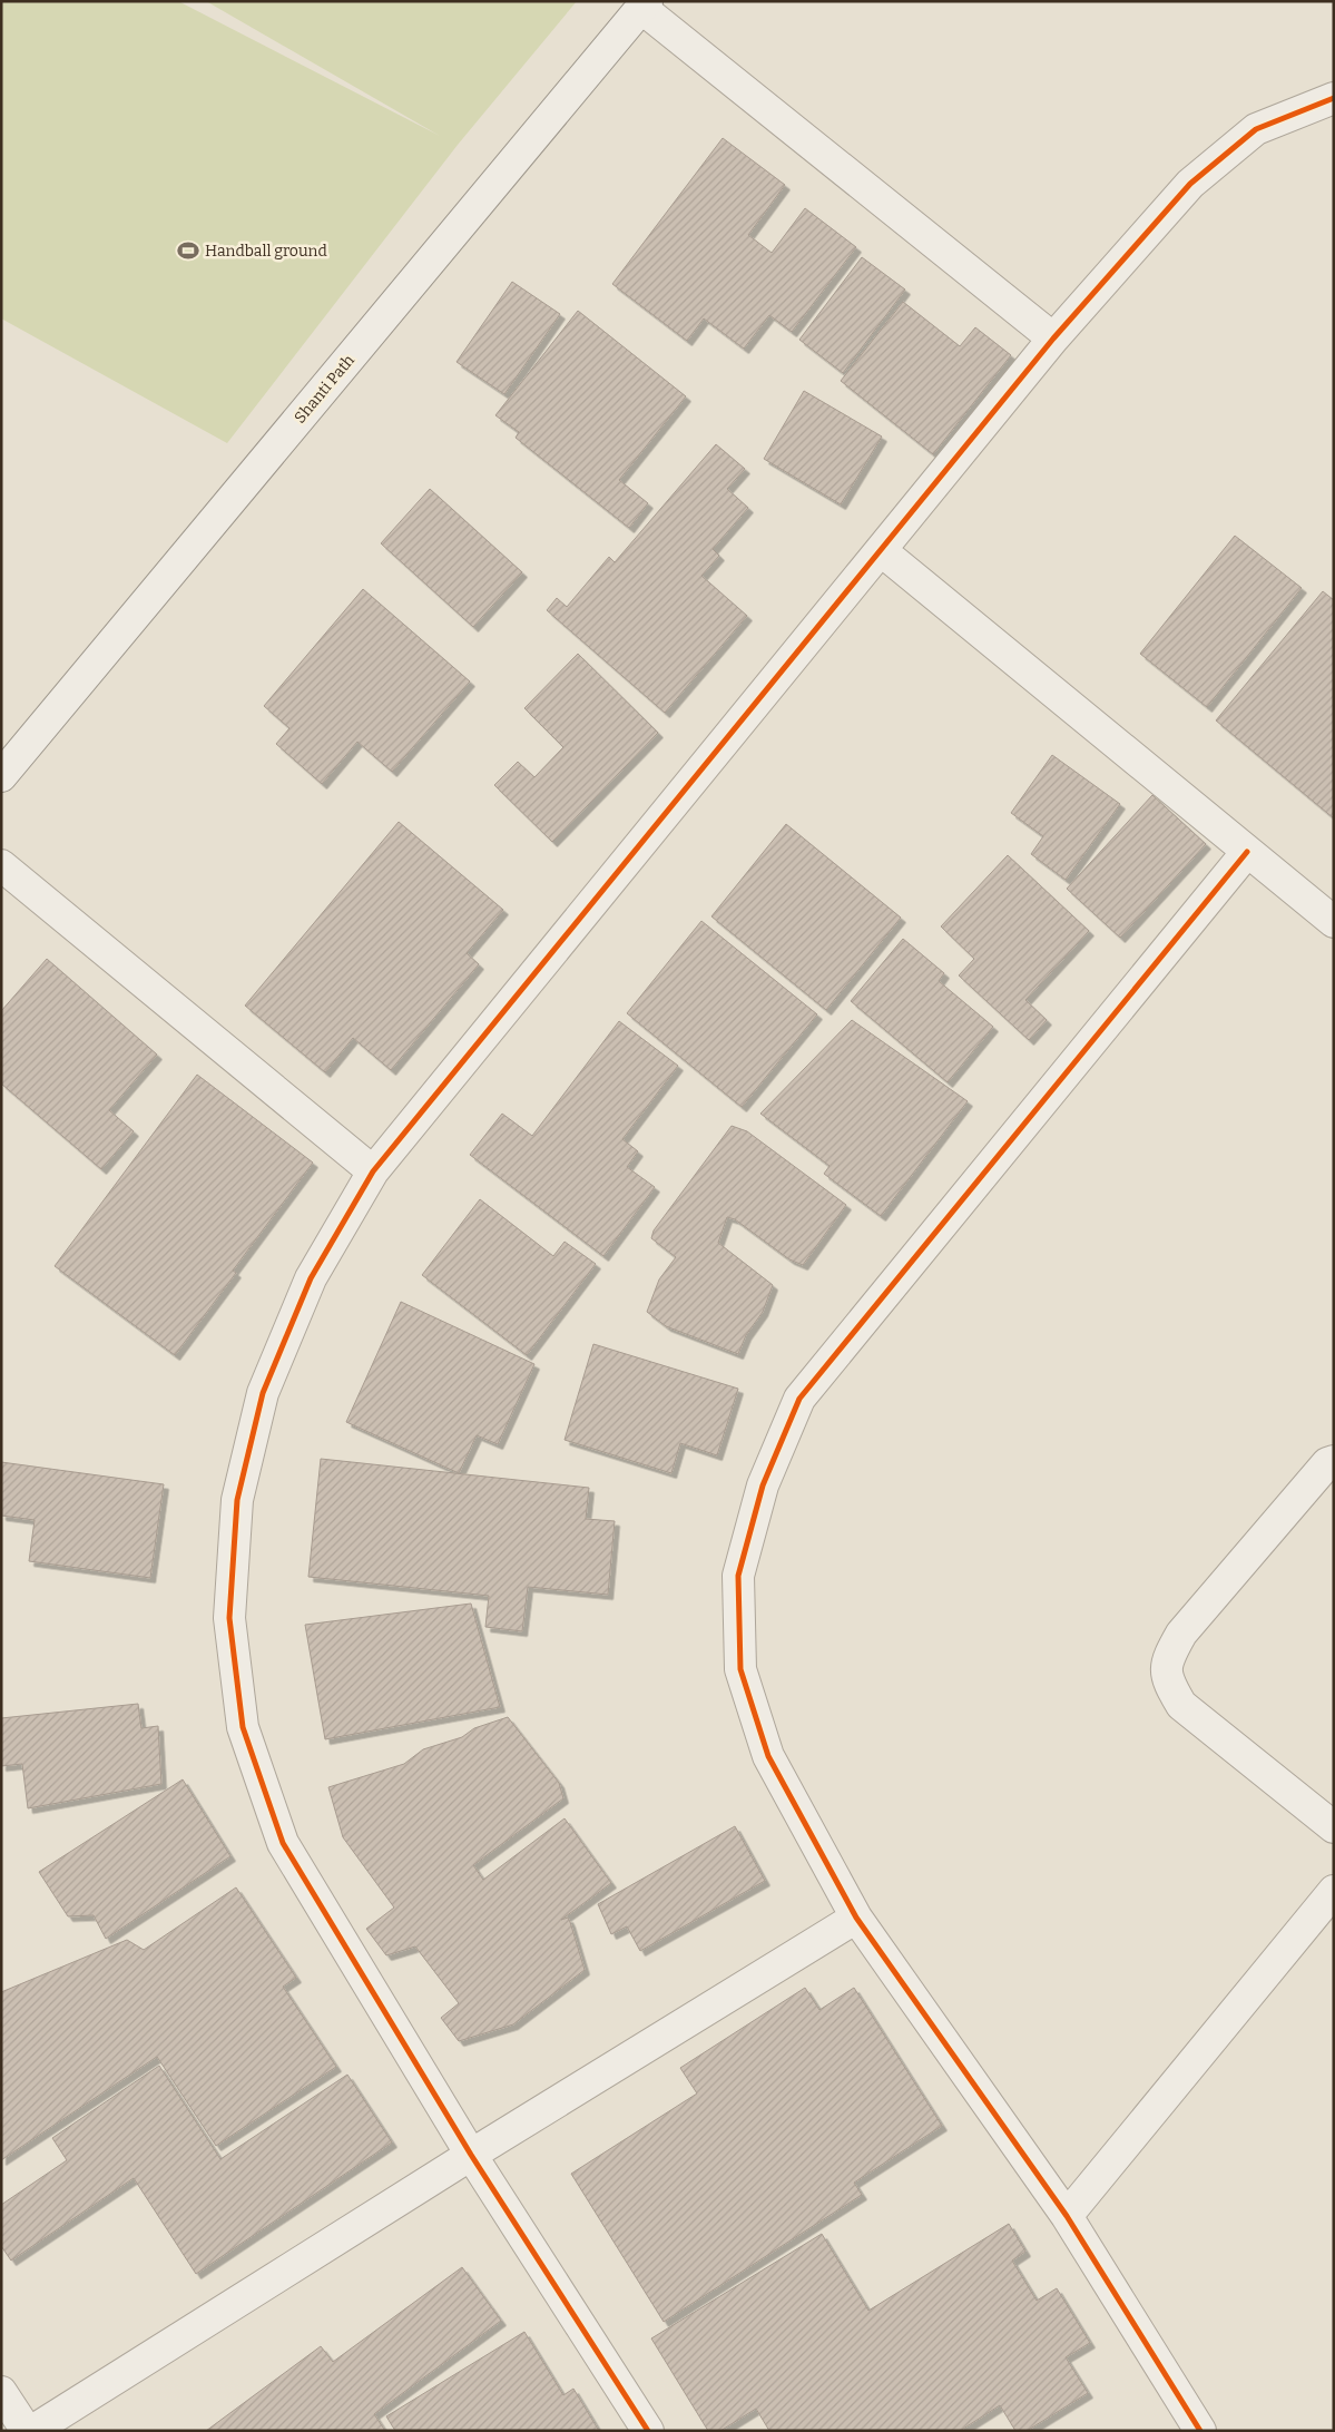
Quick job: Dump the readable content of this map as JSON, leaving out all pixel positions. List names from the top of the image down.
{
  "streets": {
    "street": ["Shanti Path"]
  },
  "places": {
    "sports": ["Handball ground"]
  }
}
